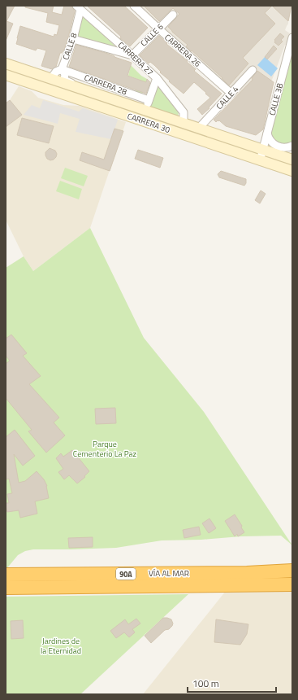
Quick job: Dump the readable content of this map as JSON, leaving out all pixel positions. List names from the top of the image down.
{
  "streets": {
    "highway": ["VÍA AL MAR", "90A"],
    "main road": ["CARRERA 30"],
    "street": [
      "CALLE 6",
      "CALLE 8",
      "CARRERA 26",
      "CARRERA 27",
      "CARRERA 28",
      "CALLE 4",
      "CALLE 3B"
    ]
  },
  "crossings": [
    ["CALLE 6", "CARRERA 26"],
    ["CALLE 6", "CARRERA 27"],
    ["CALLE 8", "CARRERA 27"],
    ["CALLE 8", "CARRERA 28"],
    ["CALLE 8", "CARRERA 30"],
    ["CARRERA 26", "CALLE 4"],
    ["CALLE 3B", "CARRERA 30"]
  ],
  "parks": ["Parque Cementerio La Paz", "Jardines de la Eternidad"],
  "scale_bar": "100 m"
}
